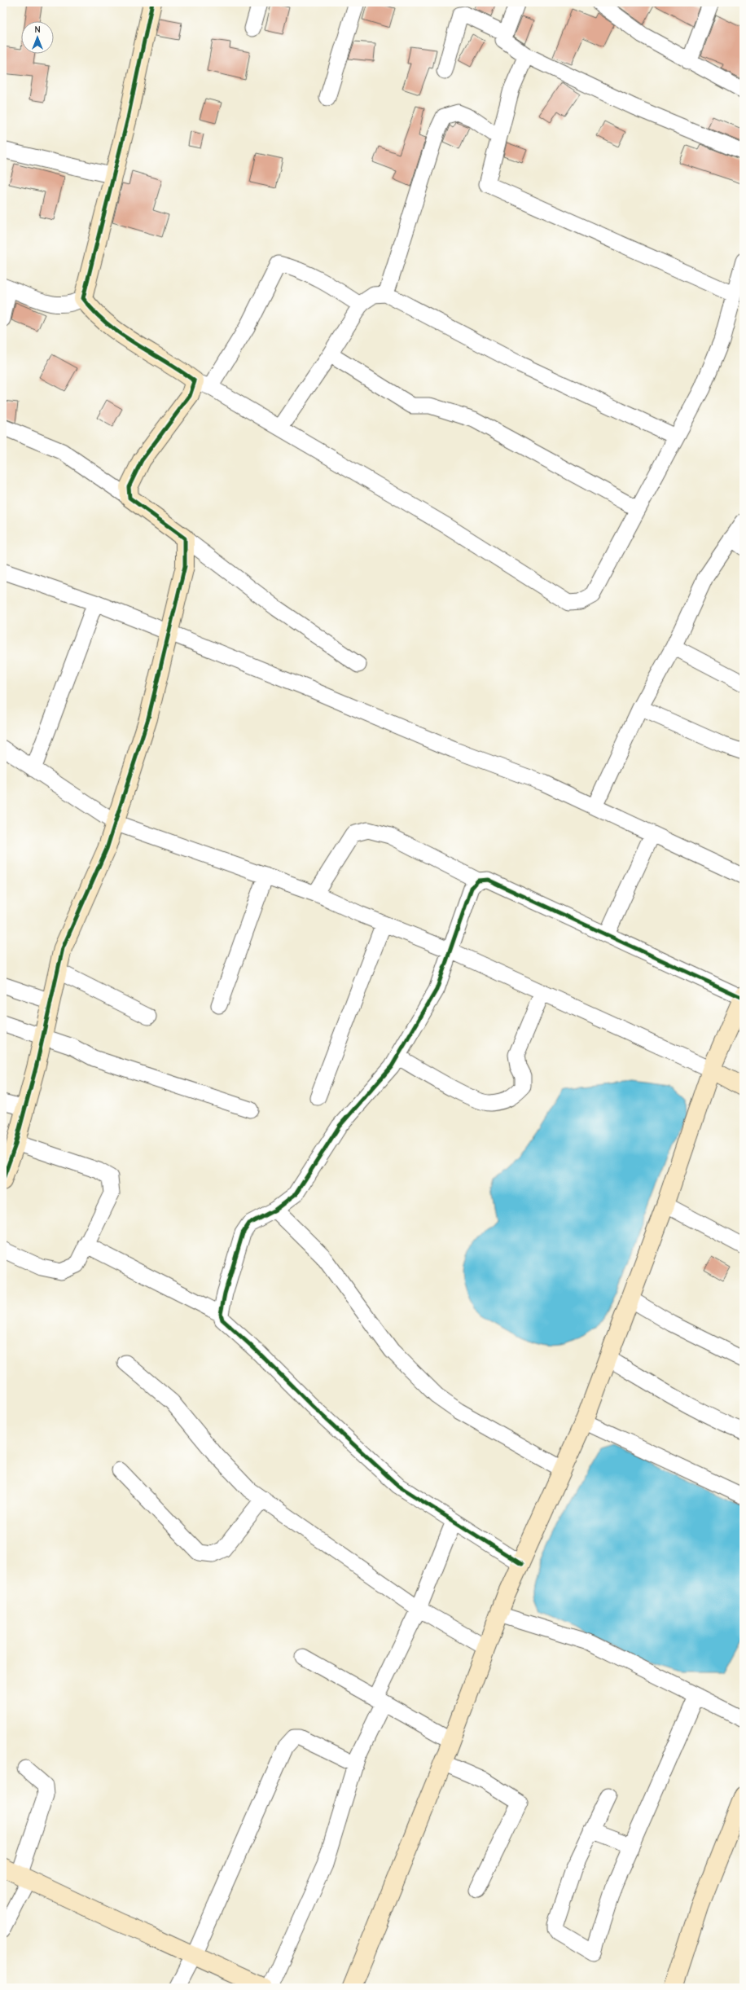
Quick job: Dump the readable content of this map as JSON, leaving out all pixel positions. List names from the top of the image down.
{
  "north": "top"
}
